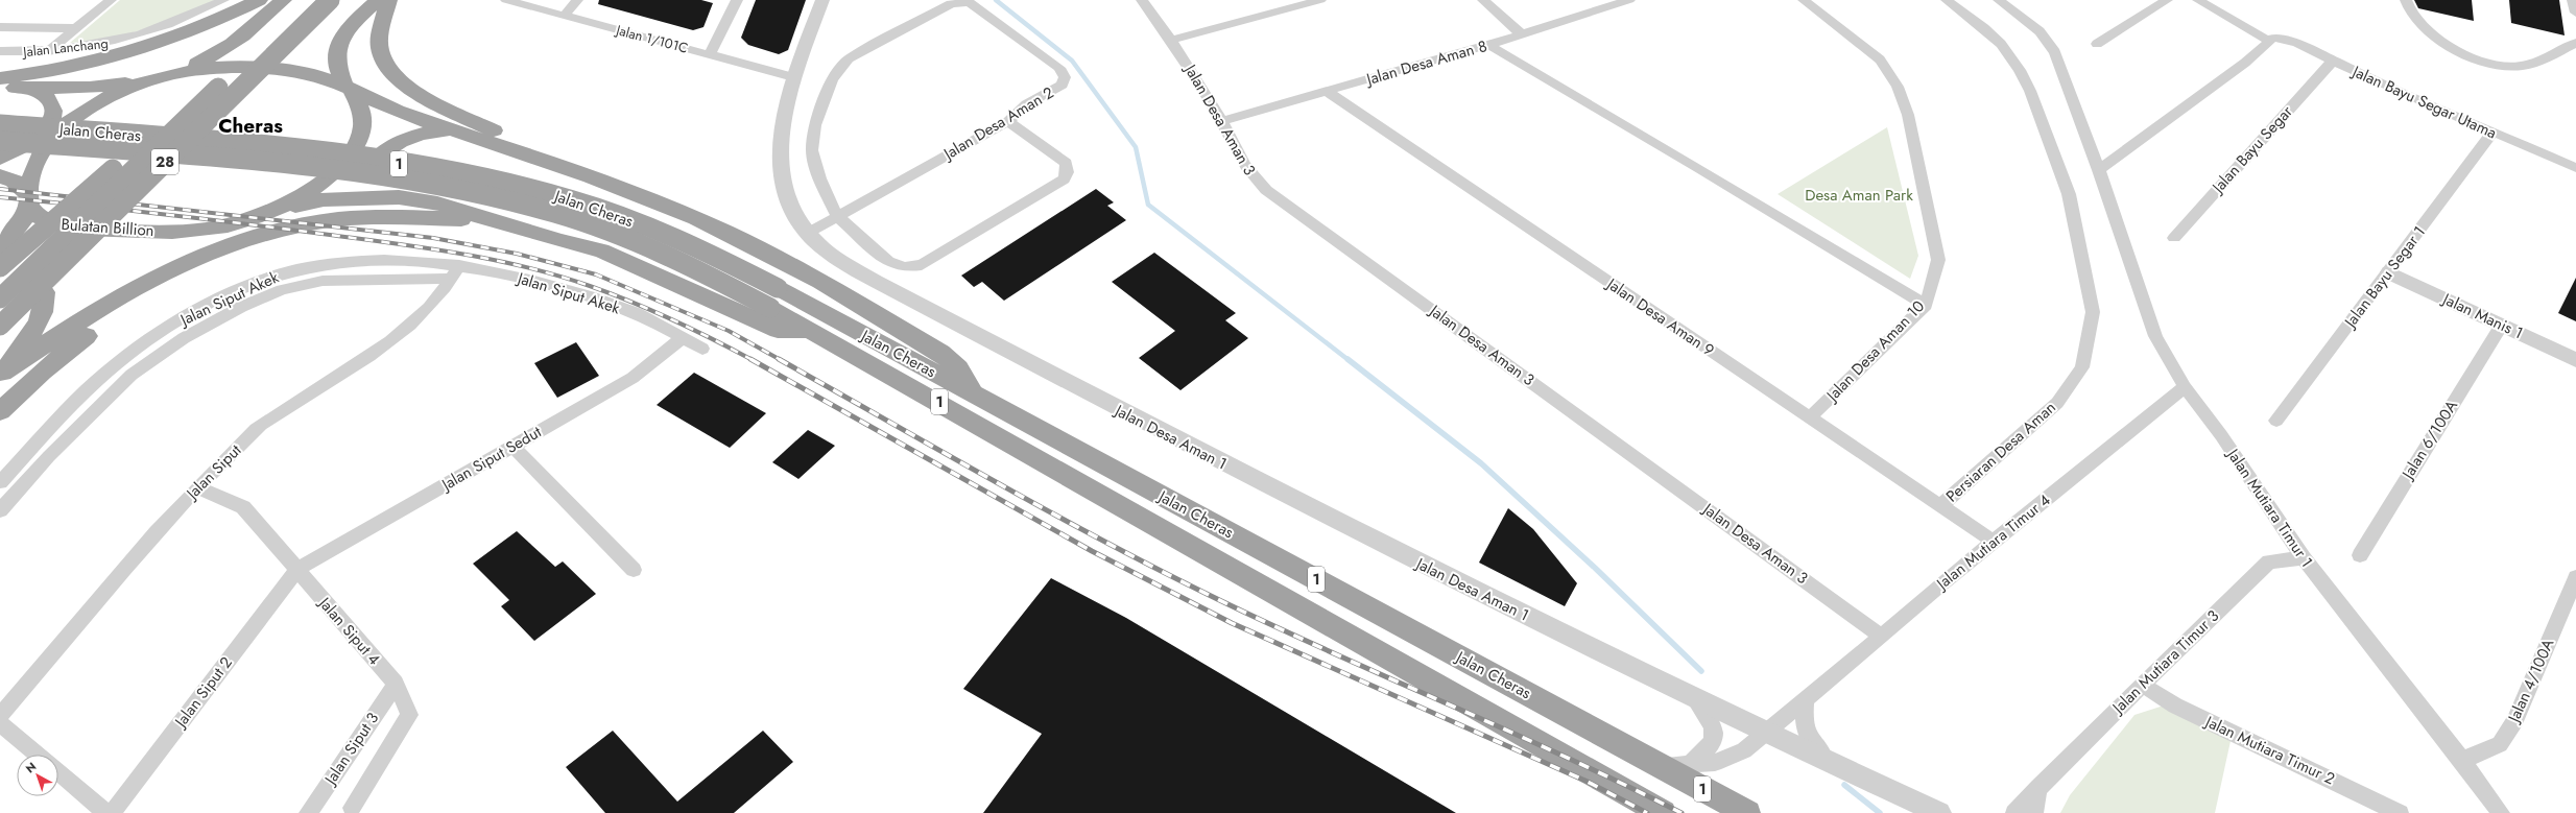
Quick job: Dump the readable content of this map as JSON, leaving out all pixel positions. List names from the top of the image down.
{
  "streets": {
    "highway": [
      "Jalan Cheras",
      "28",
      "1",
      "Bulatan Billion"
    ],
    "street": [
      "Jalan 1/101C",
      "Jalan Lanchang",
      "Jalan Desa Aman 8",
      "Jalan Bayu Segar Utama",
      "Jalan Desa Aman 3",
      "Jalan Desa Aman 2",
      "Jalan Bayu Segar",
      "Jalan Bayu Segar 1",
      "Jalan Siput Akek",
      "Jalan Manis 1",
      "Jalan Desa Aman 9",
      "Jalan Desa Aman 10",
      "Jalan Desa Aman 1",
      "Jalan 6/100A",
      "Persiaran Desa Aman",
      "Jalan Siput Sedut",
      "Jalan Siput",
      "Jalan Mutiara Timur 1",
      "Jalan Mutiara Timur 4",
      "Jalan Siput 4",
      "Jalan Mutiara Timur 3",
      "Jalan 4/100A",
      "Jalan Siput 2",
      "Jalan Siput 3",
      "Jalan Mutiara Timur 2"
    ]
  },
  "crossings": [
    ["Jalan 1/101C", "Jalan Desa Aman 1"],
    ["Jalan Desa Aman 8", "Jalan Desa Aman 3"],
    ["Jalan Desa Aman 8", "Jalan Desa Aman 9"],
    ["Jalan Bayu Segar Utama", "Jalan Bayu Segar"],
    ["Jalan Bayu Segar Utama", "Jalan Bayu Segar 1"],
    ["Jalan Desa Aman 3", "Jalan Mutiara Timur 4"],
    ["Jalan Desa Aman 2", "Jalan Desa Aman 1"],
    ["Jalan Cheras", "Jalan Mutiara Timur 4"],
    ["Jalan Bayu Segar 1", "Jalan Manis 1"],
    ["Jalan Siput Akek", "Jalan Siput Sedut"],
    ["Jalan Siput Akek", "Jalan Siput"],
    ["Jalan Manis 1", "Jalan 6/100A"],
    ["Jalan Desa Aman 9", "Jalan Desa Aman 10"],
    ["Jalan Desa Aman 9", "Persiaran Desa Aman"],
    ["Jalan Desa Aman 9", "Jalan Mutiara Timur 4"],
    ["Jalan Desa Aman 1", "Jalan Mutiara Timur 4"],
    ["Jalan Siput Sedut", "Jalan Siput 4"],
    ["Jalan Siput Sedut", "Jalan Siput 2"],
    ["Jalan Siput", "Jalan Siput 4"],
    ["Jalan Mutiara Timur 1", "Jalan Mutiara Timur 4"],
    ["Jalan Mutiara Timur 1", "Jalan Mutiara Timur 3"],
    ["Jalan Mutiara Timur 1", "Jalan 4/100A"],
    ["Jalan Siput 4", "Jalan Siput 2"],
    ["Jalan Siput 4", "Jalan Siput 3"],
    ["Jalan Mutiara Timur 3", "Jalan Mutiara Timur 2"]
  ],
  "districts": ["Cheras"],
  "parks": ["Desa Aman Park"],
  "north": "top left"
}
